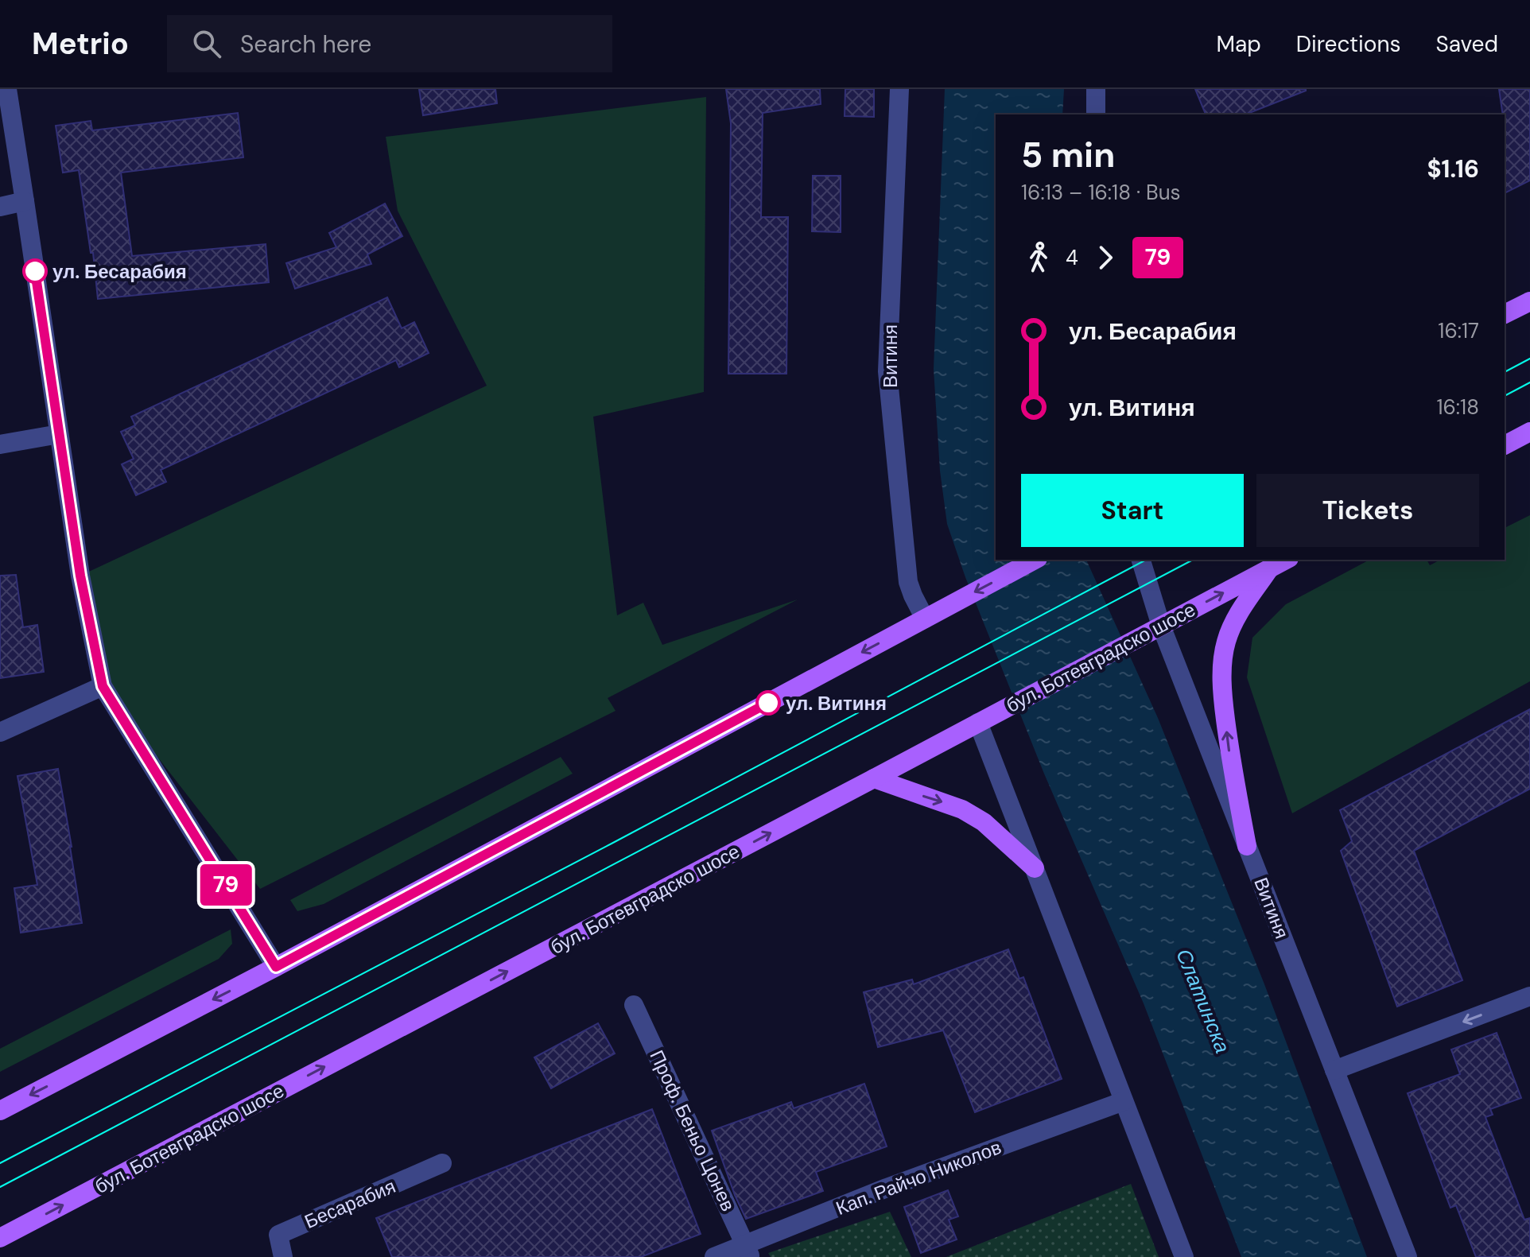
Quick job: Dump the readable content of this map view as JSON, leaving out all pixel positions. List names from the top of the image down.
{
  "streets": {
    "main road": ["бул. Ботевградско шосе"],
    "street": [
      "Витиня",
      "Проф. Беньо Цонев",
      "Кап. Райчо Николов",
      "Бесарабия"
    ]
  },
  "crossings": [
    ["Витиня", "бул. Ботевградско шосе"],
    ["Проф. Беньо Цонев", "Кап. Райчо Николов"]
  ],
  "water": ["Слатинска"],
  "places": ["ул. Бесарабия", "ул. Витиня"],
  "lines": ["bus line 79"],
  "page": {
    "header": "Metrio",
    "search": "Search here",
    "nav": ["Map", "Directions", "Saved"],
    "on_map": "79",
    "heading": ["5 min", "16:13 – 16:18 · Bus", "$1.16"],
    "legs": ["4", "79"],
    "list": [
      {
        "name": "ул. Бесарабия",
        "value": "16:17"
      },
      {
        "name": "ул. Витиня",
        "value": "16:18"
      }
    ],
    "buttons": ["Start", "Tickets"]
  }
}
